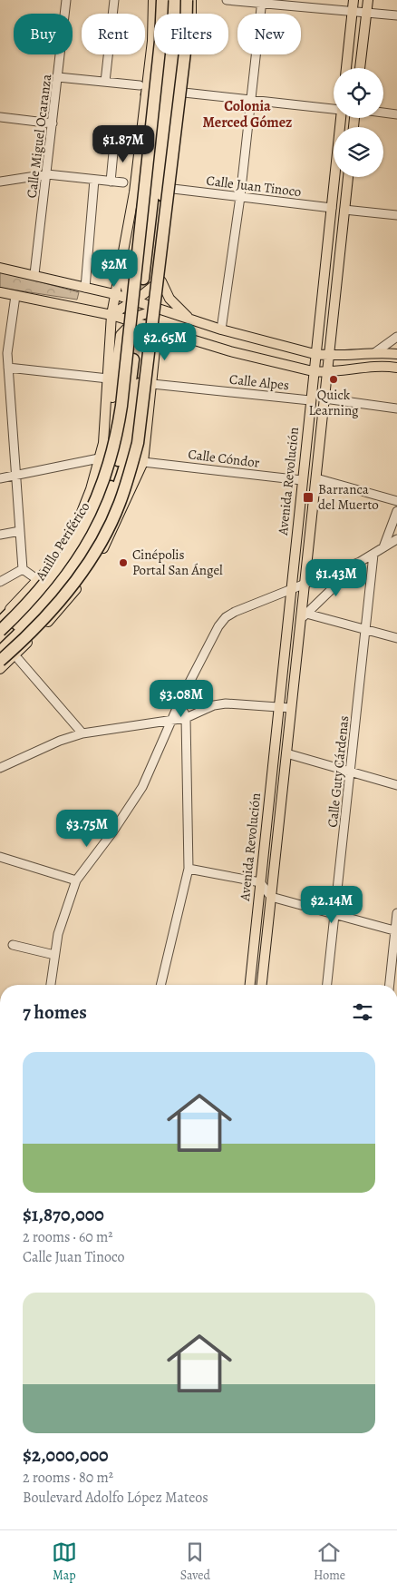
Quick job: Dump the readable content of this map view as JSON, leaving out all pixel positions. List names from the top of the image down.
{
  "streets": {
    "highway": ["Anillo Periférico"],
    "main road": ["Avenida Revolución"],
    "street": [
      "Calle Miguel Ocaranza",
      "Calle Juan Tinoco",
      "Calle Alpes",
      "Calle Cóndor",
      "Calle Guty Cárdenas"
    ]
  },
  "crossings": [
    ["Calle Juan Tinoco", "Avenida Revolución"],
    ["Calle Alpes", "Avenida Revolución"],
    ["Calle Cóndor", "Avenida Revolución"]
  ],
  "districts": ["Colonia Merced Gómez"],
  "places": {
    "other": ["Quick Learning", "Cinépolis Portal San Ángel"],
    "transit": ["Barranca del Muerto"]
  },
  "page": {
    "chip": [
      "Buy",
      "Rent",
      "Filters",
      "New"
    ],
    "price": [
      "$1.87M",
      "$2M",
      "$2.65M",
      "$1.43M",
      "$3.08M",
      "$3.75M",
      "$2.14M"
    ],
    "heading": "7 homes",
    "list": [
      {
        "name": "$1,870,000",
        "note": "2 rooms · 60 m² · Calle Juan Tinoco"
      },
      {
        "name": "$2,000,000",
        "note": "2 rooms · 80 m² · Boulevard Adolfo López Mateos"
      }
    ],
    "tabs": ["Map", "Saved", "Home"]
  }
}
